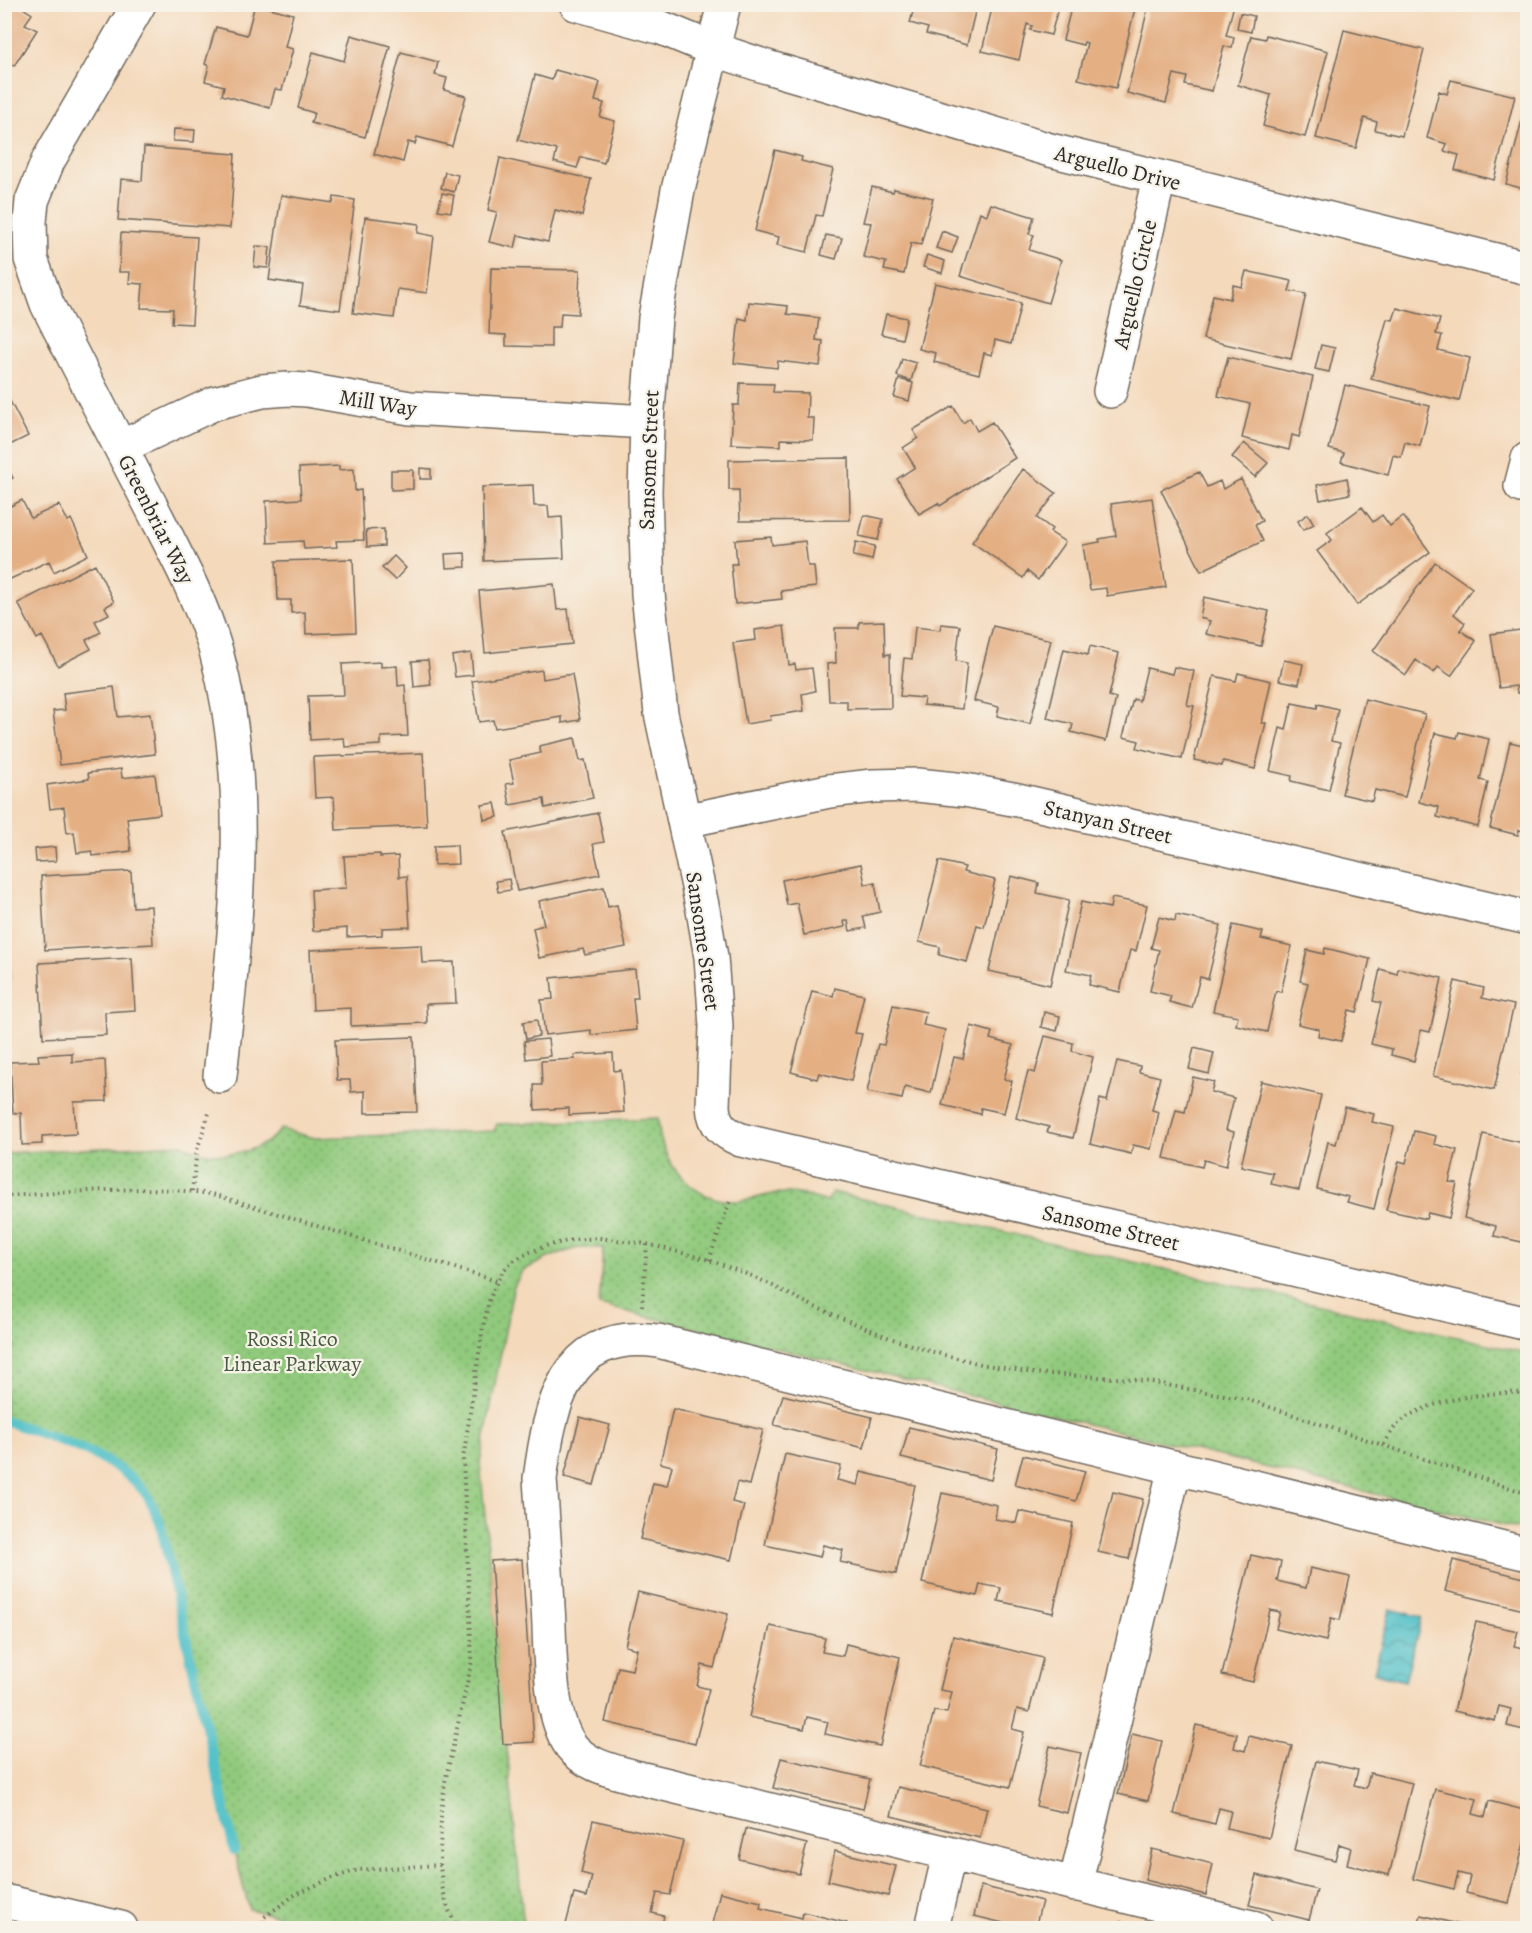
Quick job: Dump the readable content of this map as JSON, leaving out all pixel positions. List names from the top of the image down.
{
  "streets": {
    "street": [
      "Arguello Drive",
      "Arguello Circle",
      "Mill Way",
      "Sansome Street",
      "Greenbriar Way",
      "Stanyan Street"
    ]
  },
  "crossings": [
    ["Arguello Drive", "Arguello Circle"],
    ["Arguello Drive", "Sansome Street"],
    ["Mill Way", "Sansome Street"],
    ["Mill Way", "Greenbriar Way"],
    ["Sansome Street", "Stanyan Street"]
  ],
  "parks": ["Rossi Rico Linear Parkway"]
}
